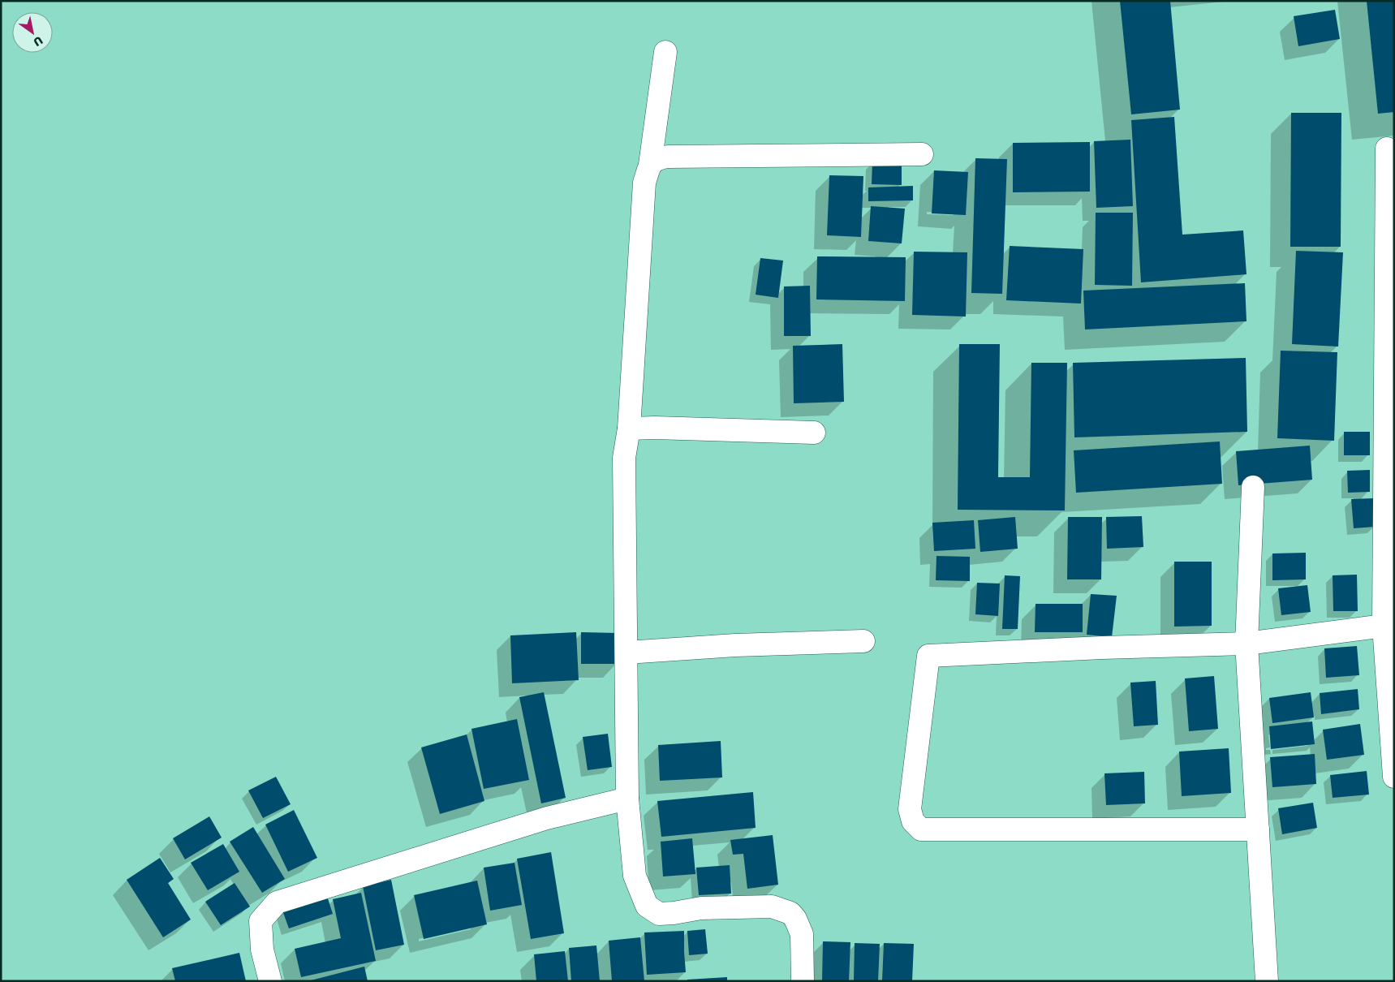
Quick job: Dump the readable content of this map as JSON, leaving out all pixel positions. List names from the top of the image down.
{
  "north": "bottom right"
}
